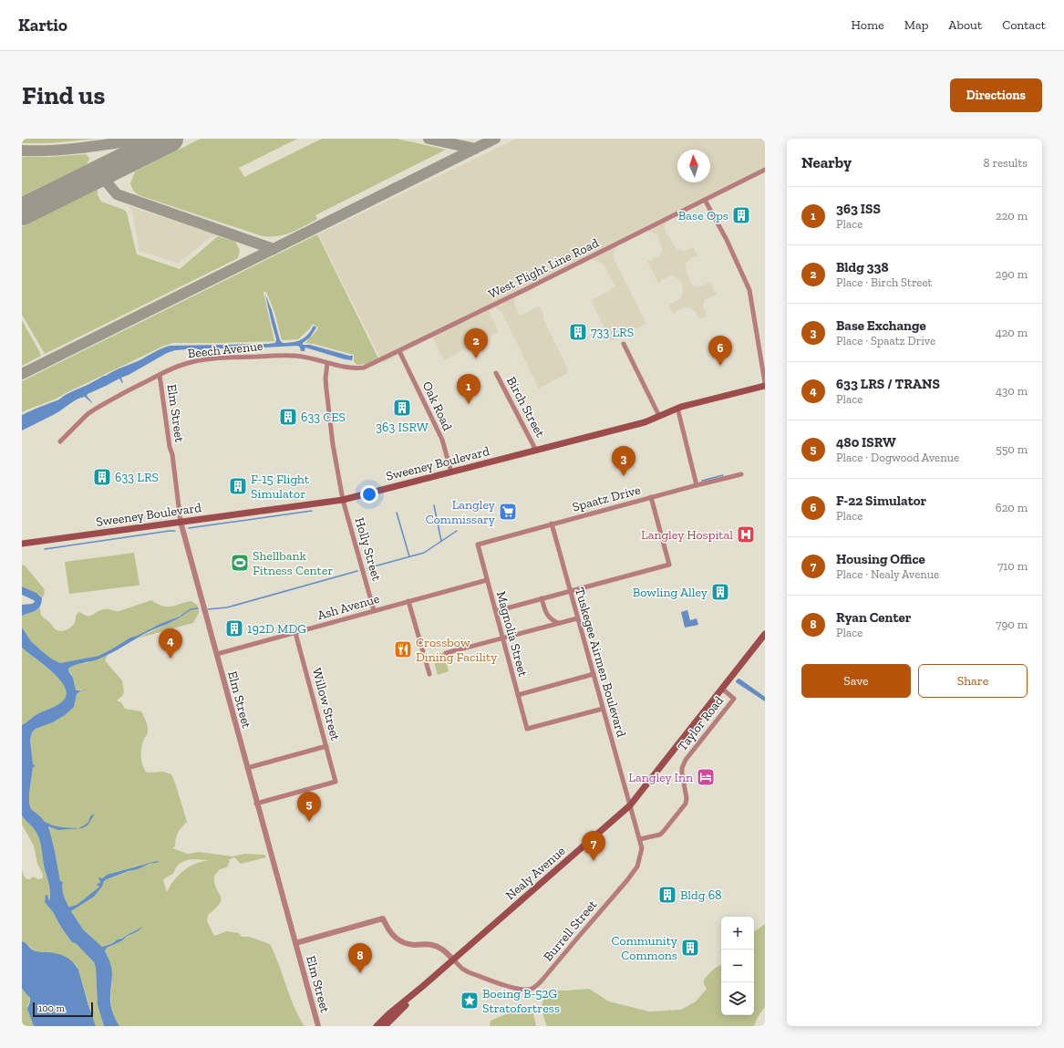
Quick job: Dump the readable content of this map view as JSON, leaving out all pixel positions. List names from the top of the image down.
{
  "streets": {
    "main road": ["Sweeney Boulevard", "Nealy Avenue"],
    "street": [
      "West Flight Line Road",
      "Beech Avenue",
      "Oak Road",
      "Birch Street",
      "Elm Street",
      "Spaatz Drive",
      "Holly Street",
      "Ash Avenue",
      "Magnolia Street",
      "Tuskegee Airmen Boulevard",
      "Willow Street",
      "Taylor Road",
      "Burrell Street"
    ]
  },
  "crossings": [
    ["West Flight Line Road", "Beech Avenue"],
    ["West Flight Line Road", "Oak Road"],
    ["West Flight Line Road", "Holly Street"],
    ["Beech Avenue", "Elm Street"],
    ["Beech Avenue", "Holly Street"],
    ["Oak Road", "Sweeney Boulevard"],
    ["Birch Street", "Sweeney Boulevard"],
    ["Elm Street", "Sweeney Boulevard"],
    ["Elm Street", "Ash Avenue"],
    ["Elm Street", "Willow Street"],
    ["Sweeney Boulevard", "Holly Street"],
    ["Spaatz Drive", "Magnolia Street"],
    ["Spaatz Drive", "Tuskegee Airmen Boulevard"],
    ["Holly Street", "Ash Avenue"],
    ["Ash Avenue", "Magnolia Street"],
    ["Ash Avenue", "Willow Street"],
    ["Magnolia Street", "Tuskegee Airmen Boulevard"],
    ["Tuskegee Airmen Boulevard", "Nealy Avenue"],
    ["Tuskegee Airmen Boulevard", "Burrell Street"],
    ["Taylor Road", "Nealy Avenue"],
    ["Taylor Road", "Burrell Street"],
    ["Nealy Avenue", "Burrell Street"]
  ],
  "places": {
    "building": [
      "Base Ops",
      "733 LRS",
      "363 ISRW",
      "633 CES",
      "633 LRS",
      "F-15 Flight Simulator",
      "Bowling Alley",
      "192D MDG",
      "Bldg 68",
      "Community Commons"
    ],
    "supermarket": ["Langley Commissary"],
    "hospital": ["Langley Hospital"],
    "sports": ["Shellbank Fitness Center"],
    "restaurant": ["Crossbow Dining Facility"],
    "hotel": ["Langley Inn"],
    "place": ["Boeing B-52G Stratofortress"]
  },
  "scale_bar": "100 m",
  "north": "top",
  "page": {
    "header": "Kartio",
    "nav": [
      "Home",
      "Map",
      "About",
      "Contact"
    ],
    "buttons": [
      "Directions",
      ["Save", "Share"]
    ],
    "title": "Find us",
    "heading": ["Nearby", "8 results"],
    "list": [
      {
        "mark": "1",
        "name": "363 ISS",
        "note": "Place",
        "value": "220 m"
      },
      {
        "mark": "2",
        "name": "Bldg 338",
        "note": "Place · Birch Street",
        "value": "290 m"
      },
      {
        "mark": "3",
        "name": "Base Exchange",
        "note": "Place · Spaatz Drive",
        "value": "420 m"
      },
      {
        "mark": "4",
        "name": "633 LRS / TRANS",
        "note": "Place",
        "value": "430 m"
      },
      {
        "mark": "5",
        "name": "480 ISRW",
        "note": "Place · Dogwood Avenue",
        "value": "550 m"
      },
      {
        "mark": "6",
        "name": "F-22 Simulator",
        "note": "Place",
        "value": "620 m"
      },
      {
        "mark": "7",
        "name": "Housing Office",
        "note": "Place · Nealy Avenue",
        "value": "710 m"
      },
      {
        "mark": "8",
        "name": "Ryan Center",
        "note": "Place",
        "value": "790 m"
      }
    ],
    "pins": [
      "2",
      "6",
      "1",
      "3",
      "4",
      "5",
      "7",
      "8"
    ],
    "map_buttons": ["+", "−"],
    "scale": "100 m"
  }
}
